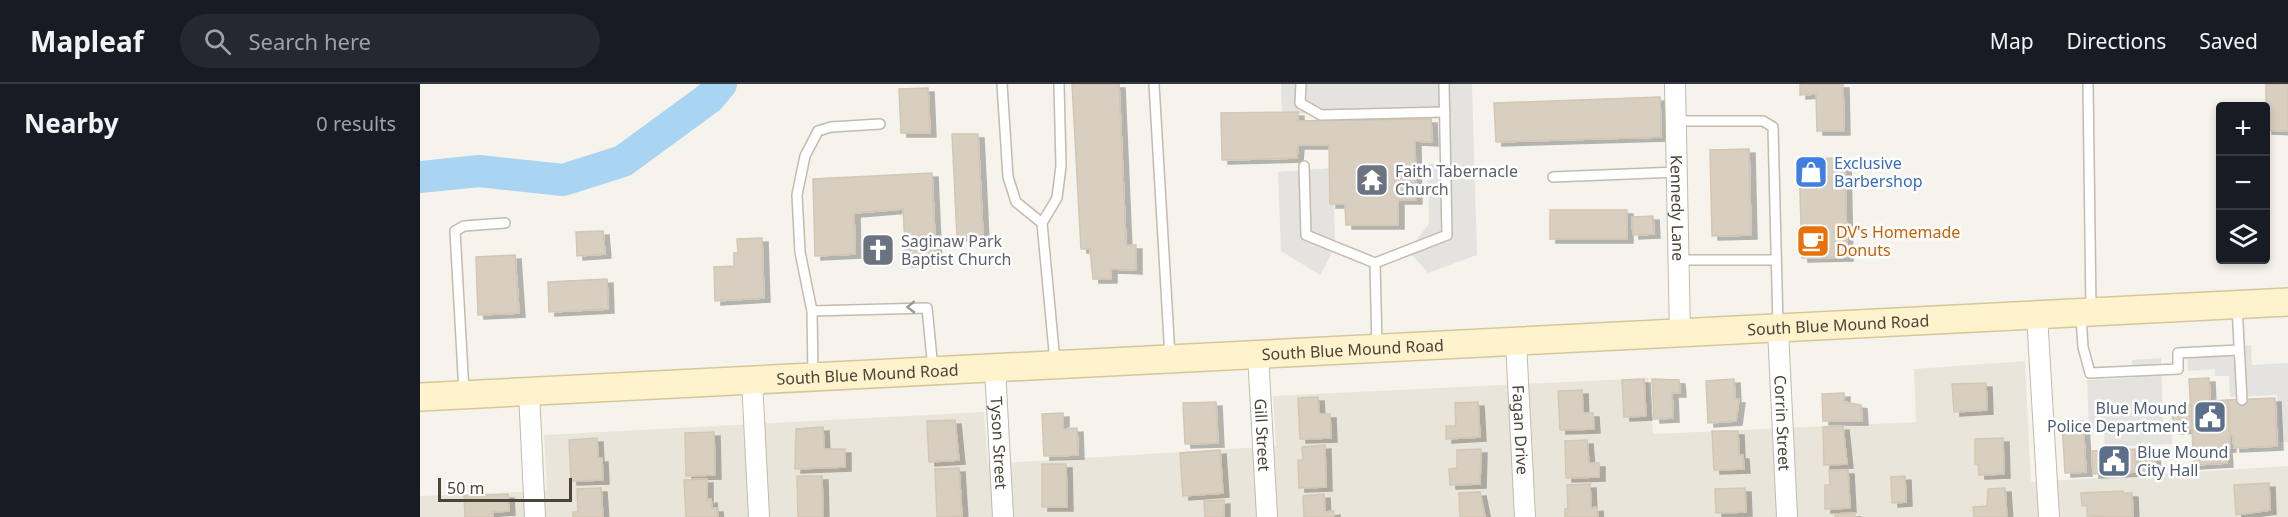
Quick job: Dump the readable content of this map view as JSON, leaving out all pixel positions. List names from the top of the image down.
{
  "streets": {
    "main road": ["South Blue Mound Road"],
    "street": [
      "Kennedy Lane",
      "Corrin Street",
      "Fagan Drive",
      "Gill Street",
      "Tyson Street"
    ]
  },
  "crossings": [
    ["Kennedy Lane", "South Blue Mound Road"],
    ["South Blue Mound Road", "Corrin Street"],
    ["South Blue Mound Road", "Fagan Drive"],
    ["South Blue Mound Road", "Gill Street"],
    ["South Blue Mound Road", "Tyson Street"]
  ],
  "places": {
    "shop": ["Exclusive Barbershop"],
    "temple": ["Faith Tabernacle Church"],
    "cafe": ["DV's Homemade Donuts"],
    "church": ["Saginaw Park Baptist Church"],
    "public building": ["Blue Mound Police Department", "Blue Mound City Hall"]
  },
  "scale_bar": "50 m",
  "page": {
    "header": "Mapleaf",
    "search": "Search here",
    "nav": ["Map", "Directions", "Saved"],
    "heading": ["Nearby", "0 results"],
    "map_buttons": ["+", "−"],
    "scale": "50 m"
  }
}
